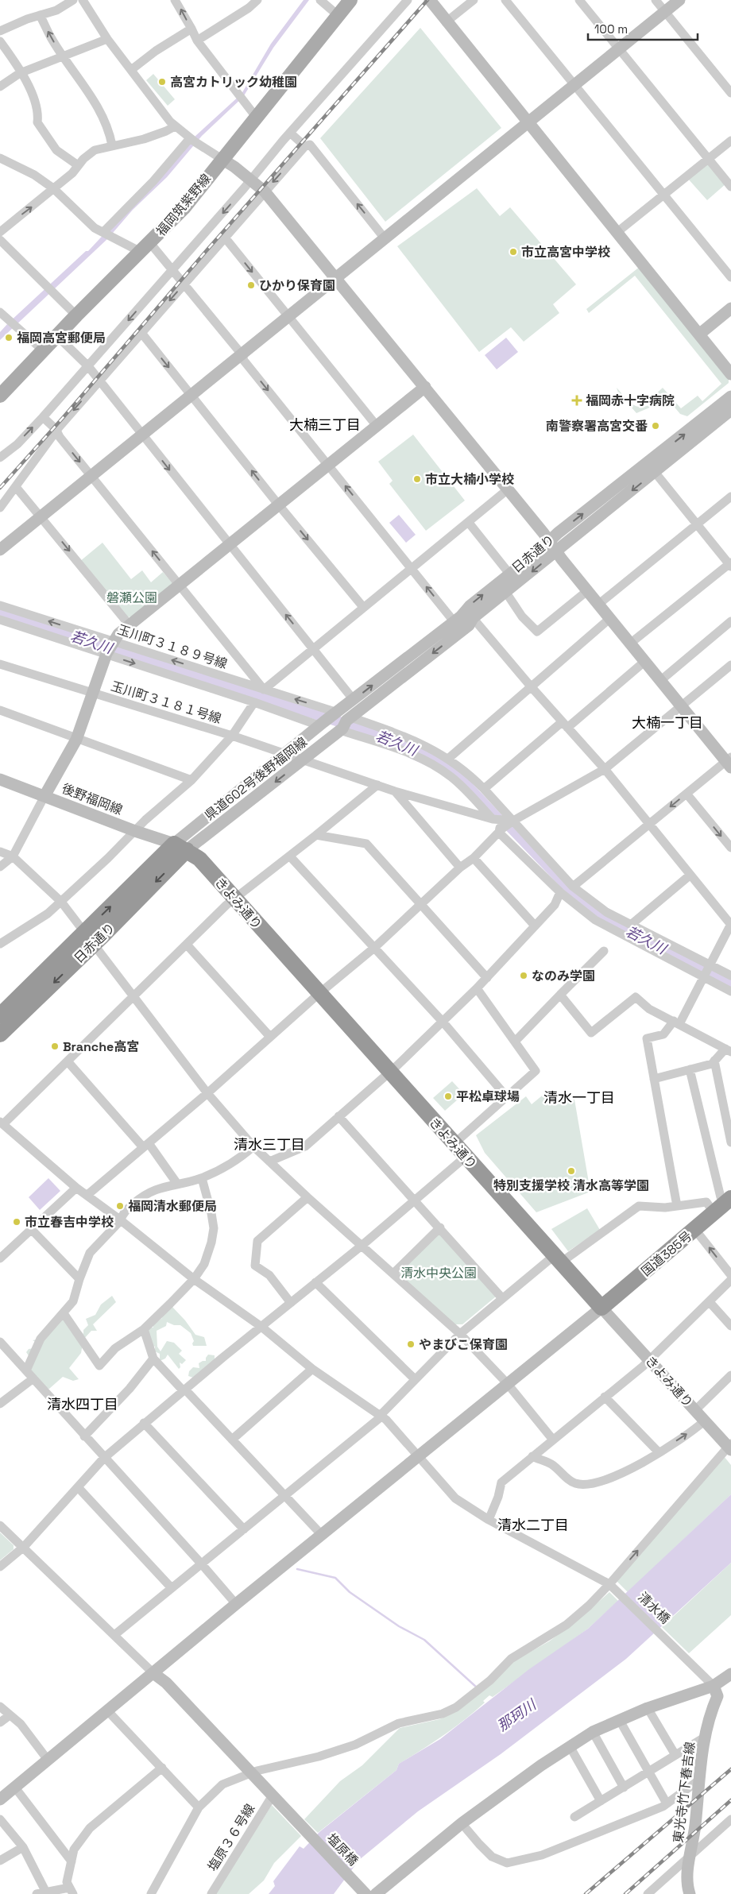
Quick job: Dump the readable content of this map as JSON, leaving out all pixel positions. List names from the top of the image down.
{
  "streets": {
    "highway": ["日赤通り", "きよみ通り", "国道385号"],
    "main road": ["福岡筑紫野線"],
    "street": [
      "玉川町３１８９号線",
      "玉川町３１８１号線",
      "県道602号後野福岡線",
      "後野福岡線",
      "清水橋",
      "東光寺竹下春吉線",
      "塩原３６号線",
      "塩原橋"
    ]
  },
  "crossings": [
    ["日赤通り", "玉川町３１８９号線"],
    ["日赤通り", "県道602号後野福岡線"],
    ["日赤通り", "後野福岡線"],
    ["日赤通り", "きよみ通り"],
    ["玉川町３１８９号線", "県道602号後野福岡線"],
    ["玉川町３１８１号線", "県道602号後野福岡線"],
    ["県道602号後野福岡線", "後野福岡線"],
    ["県道602号後野福岡線", "きよみ通り"],
    ["後野福岡線", "きよみ通り"],
    ["きよみ通り", "国道385号"],
    ["清水橋", "東光寺竹下春吉線"],
    ["塩原３６号線", "塩原橋"]
  ],
  "districts": [
    "大楠三丁目",
    "大楠一丁目",
    "清水一丁目",
    "清水三丁目",
    "清水四丁目",
    "清水二丁目"
  ],
  "water": ["若久川", "那珂川"],
  "parks": ["磐瀬公園", "清水中央公園"],
  "places": {
    "other": [
      "高宮カトリック幼稚園",
      "市立高宮中学校",
      "ひかり保育園",
      "福岡高宮郵便局",
      "南警察署高宮交番",
      "市立大楠小学校",
      "なのみ学園",
      "Branche高宮",
      "平松卓球場",
      "特別支援学校 清水高等学園",
      "福岡清水郵便局",
      "市立春吉中学校",
      "やまびこ保育園"
    ],
    "health": ["福岡赤十字病院"]
  },
  "scale_bar": "100 m"
}
